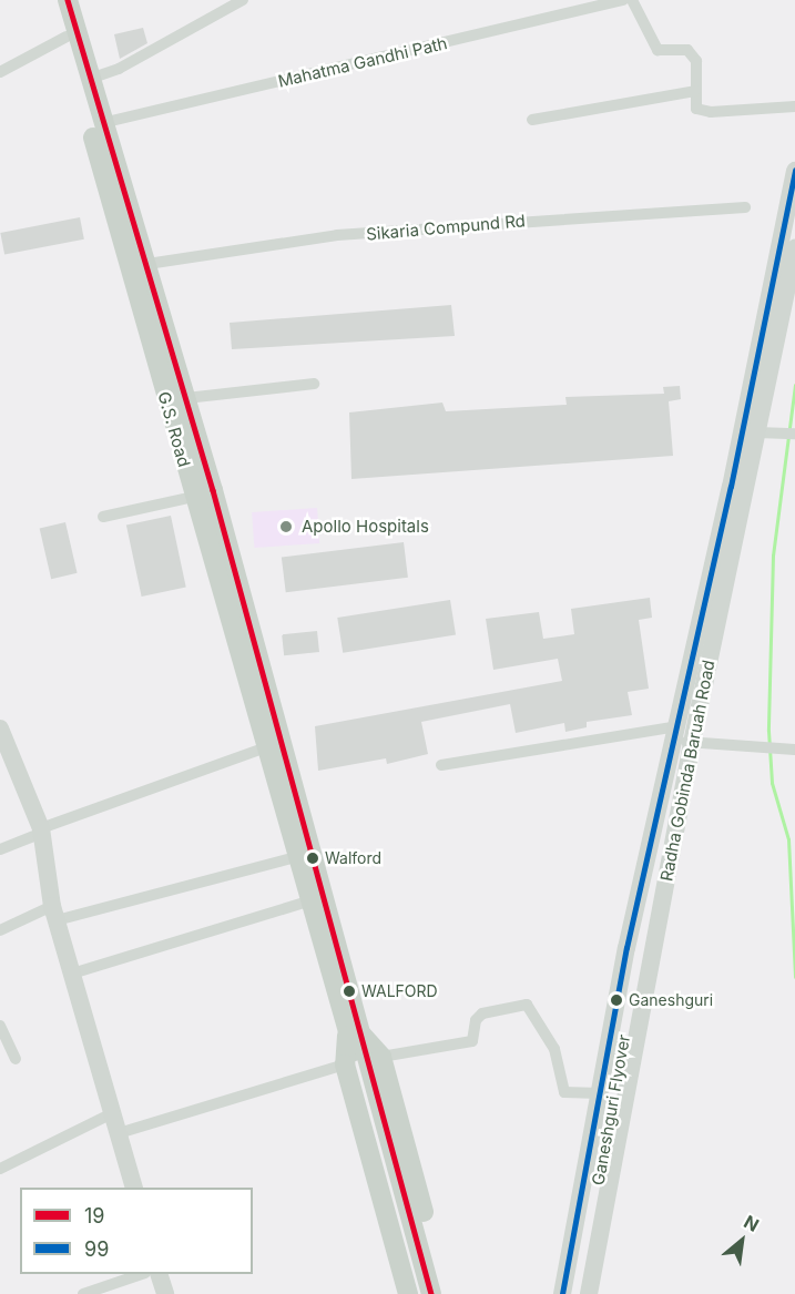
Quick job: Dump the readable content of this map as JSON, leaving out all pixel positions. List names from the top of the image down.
{
  "streets": {
    "main road": ["G.S. Road", "Radha Gobinda Baruah Road", "Ganeshguri Flyover"],
    "street": ["Mahatma Gandhi Path", "Sikaria Compund Rd"]
  },
  "crossings": [
    ["Mahatma Gandhi Path", "G.S. Road"],
    ["Sikaria Compund Rd", "G.S. Road"],
    ["Radha Gobinda Baruah Road", "Ganeshguri Flyover"]
  ],
  "places": [
    "Apollo Hospitals",
    "Walford",
    "WALFORD",
    "Ganeshguri"
  ],
  "lines": ["transit line 19", "transit line 99"],
  "legend": ["19", "99"],
  "north": "top right"
}
